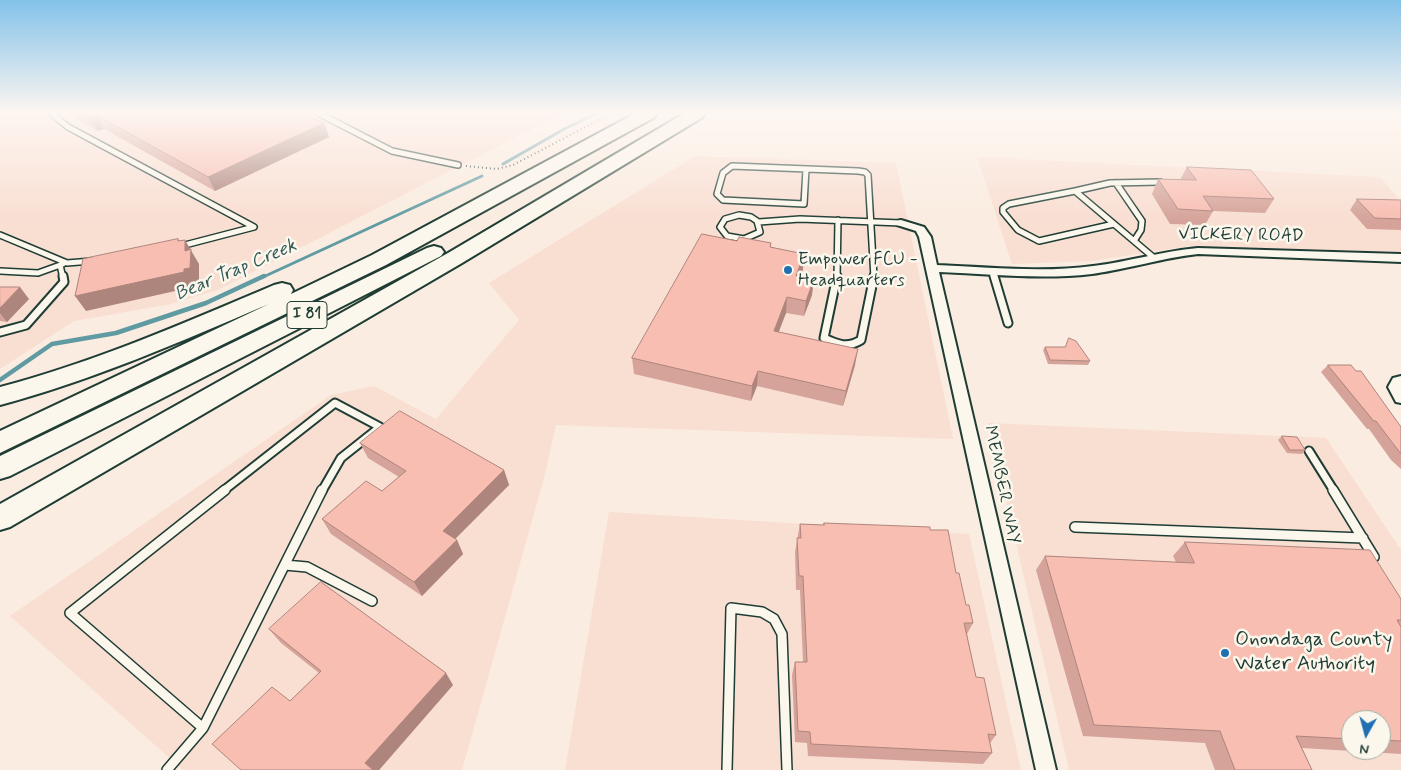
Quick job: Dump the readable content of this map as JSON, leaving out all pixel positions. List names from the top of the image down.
{
  "streets": {
    "highway": ["I 81"],
    "street": ["VICKERY ROAD", "MEMBER WAY"]
  },
  "crossings": [
    ["VICKERY ROAD", "MEMBER WAY"]
  ],
  "water": ["Bear Trap Creek"],
  "places": ["Empower FCU - Headquarters", "Onondaga County Water Authority"],
  "north": "bottom"
}
